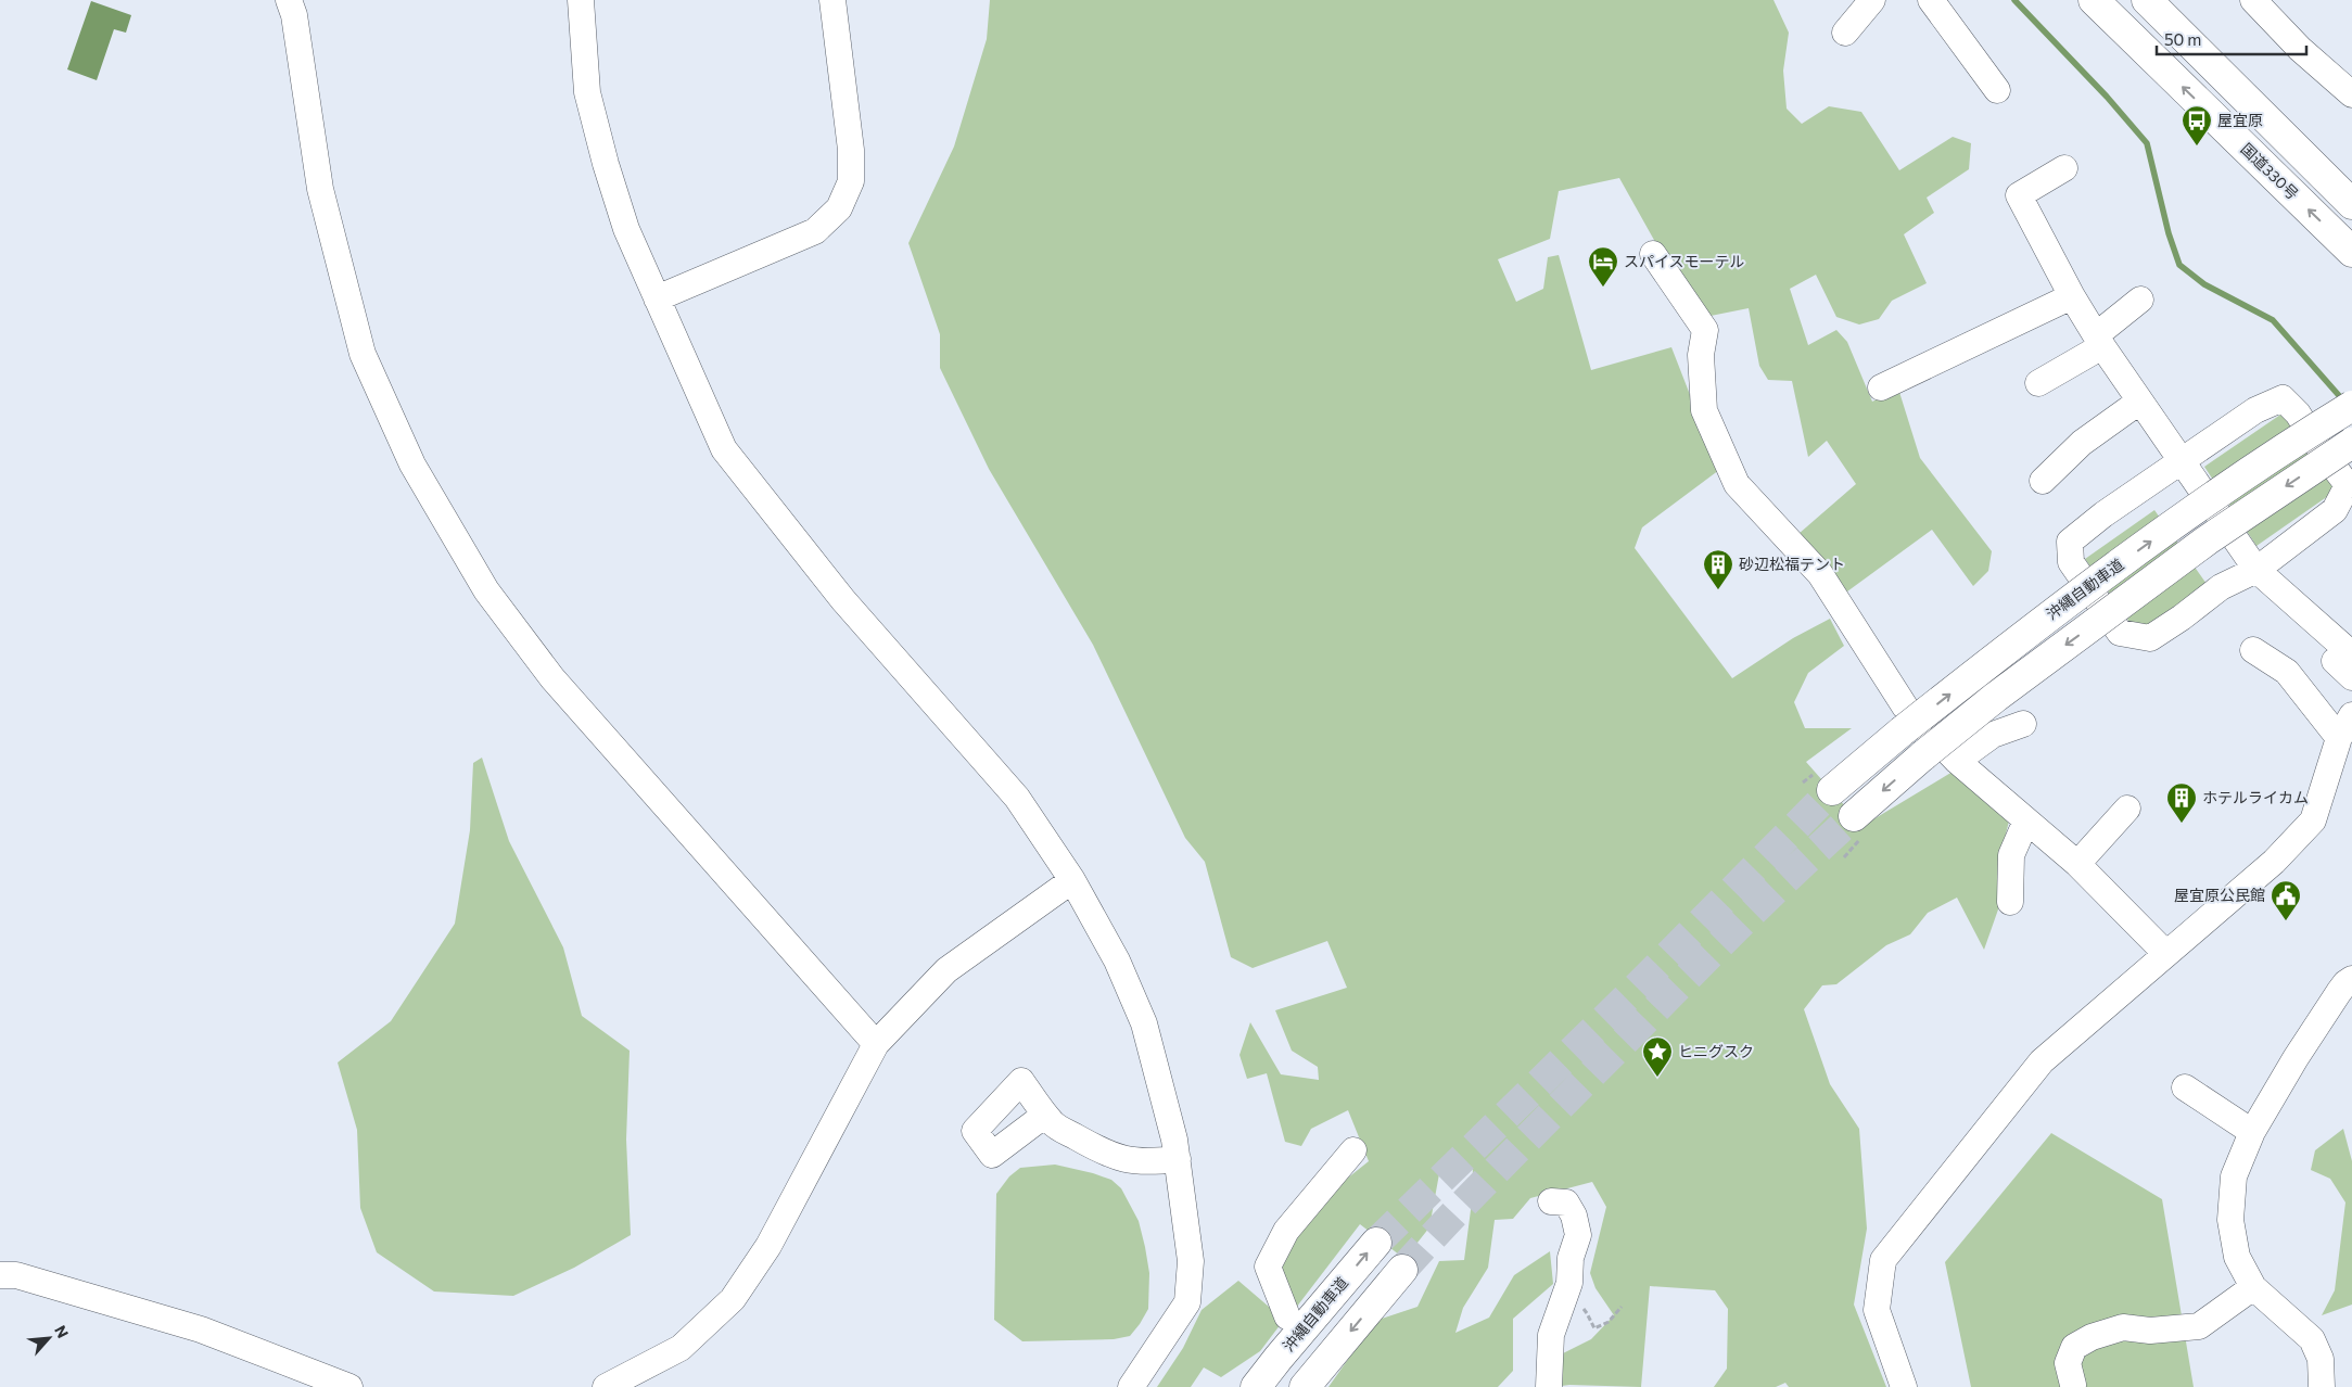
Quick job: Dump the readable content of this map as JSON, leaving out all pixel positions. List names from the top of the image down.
{
  "streets": {
    "highway": ["国道330号", "沖縄自動車道"]
  },
  "places": {
    "bus stop": ["屋宜原"],
    "hotel": ["スパイスモーテル"],
    "building": ["砂辺松福テント", "ホテルライカム"],
    "public building": ["屋宜原公民館"],
    "place": ["ヒニグスク"]
  },
  "scale_bar": "50 m",
  "north": "top right"
}
